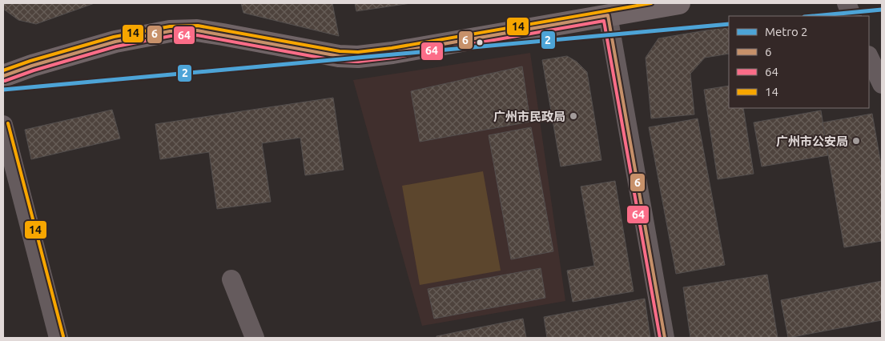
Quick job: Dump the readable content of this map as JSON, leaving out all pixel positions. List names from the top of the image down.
{
  "places": ["广州市民政局", "广州市公安局"],
  "lines": [
    "transit line 14",
    "metro line 2",
    "transit line 6",
    "transit line 64"
  ],
  "legend": [
    "Metro 2",
    "6",
    "64",
    "14"
  ]
}
